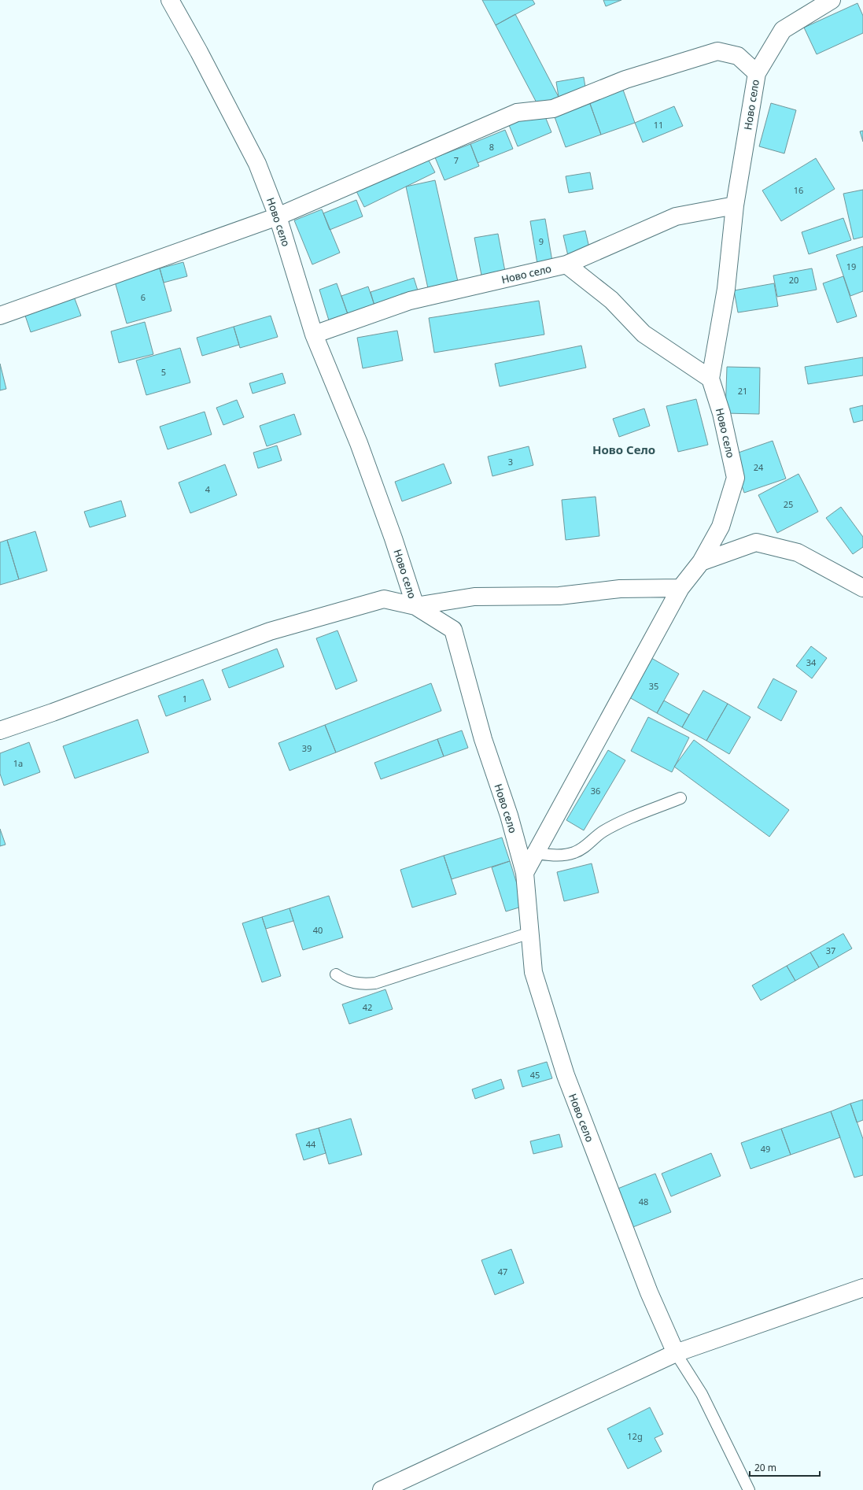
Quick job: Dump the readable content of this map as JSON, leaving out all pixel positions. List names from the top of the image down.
{
  "streets": {
    "street": ["Ново село"]
  },
  "districts": ["Ново Село"],
  "house_numbers": [
    "11",
    "8",
    "7",
    "16",
    "9",
    "19",
    "20",
    "6",
    "5",
    "21",
    "3",
    "24",
    "4",
    "25",
    "34",
    "35",
    "1",
    "39",
    "1a",
    "36",
    "40",
    "37",
    "42",
    "45",
    "44",
    "49",
    "48",
    "47",
    "12g"
  ],
  "scale_bar": "20 m"
}
